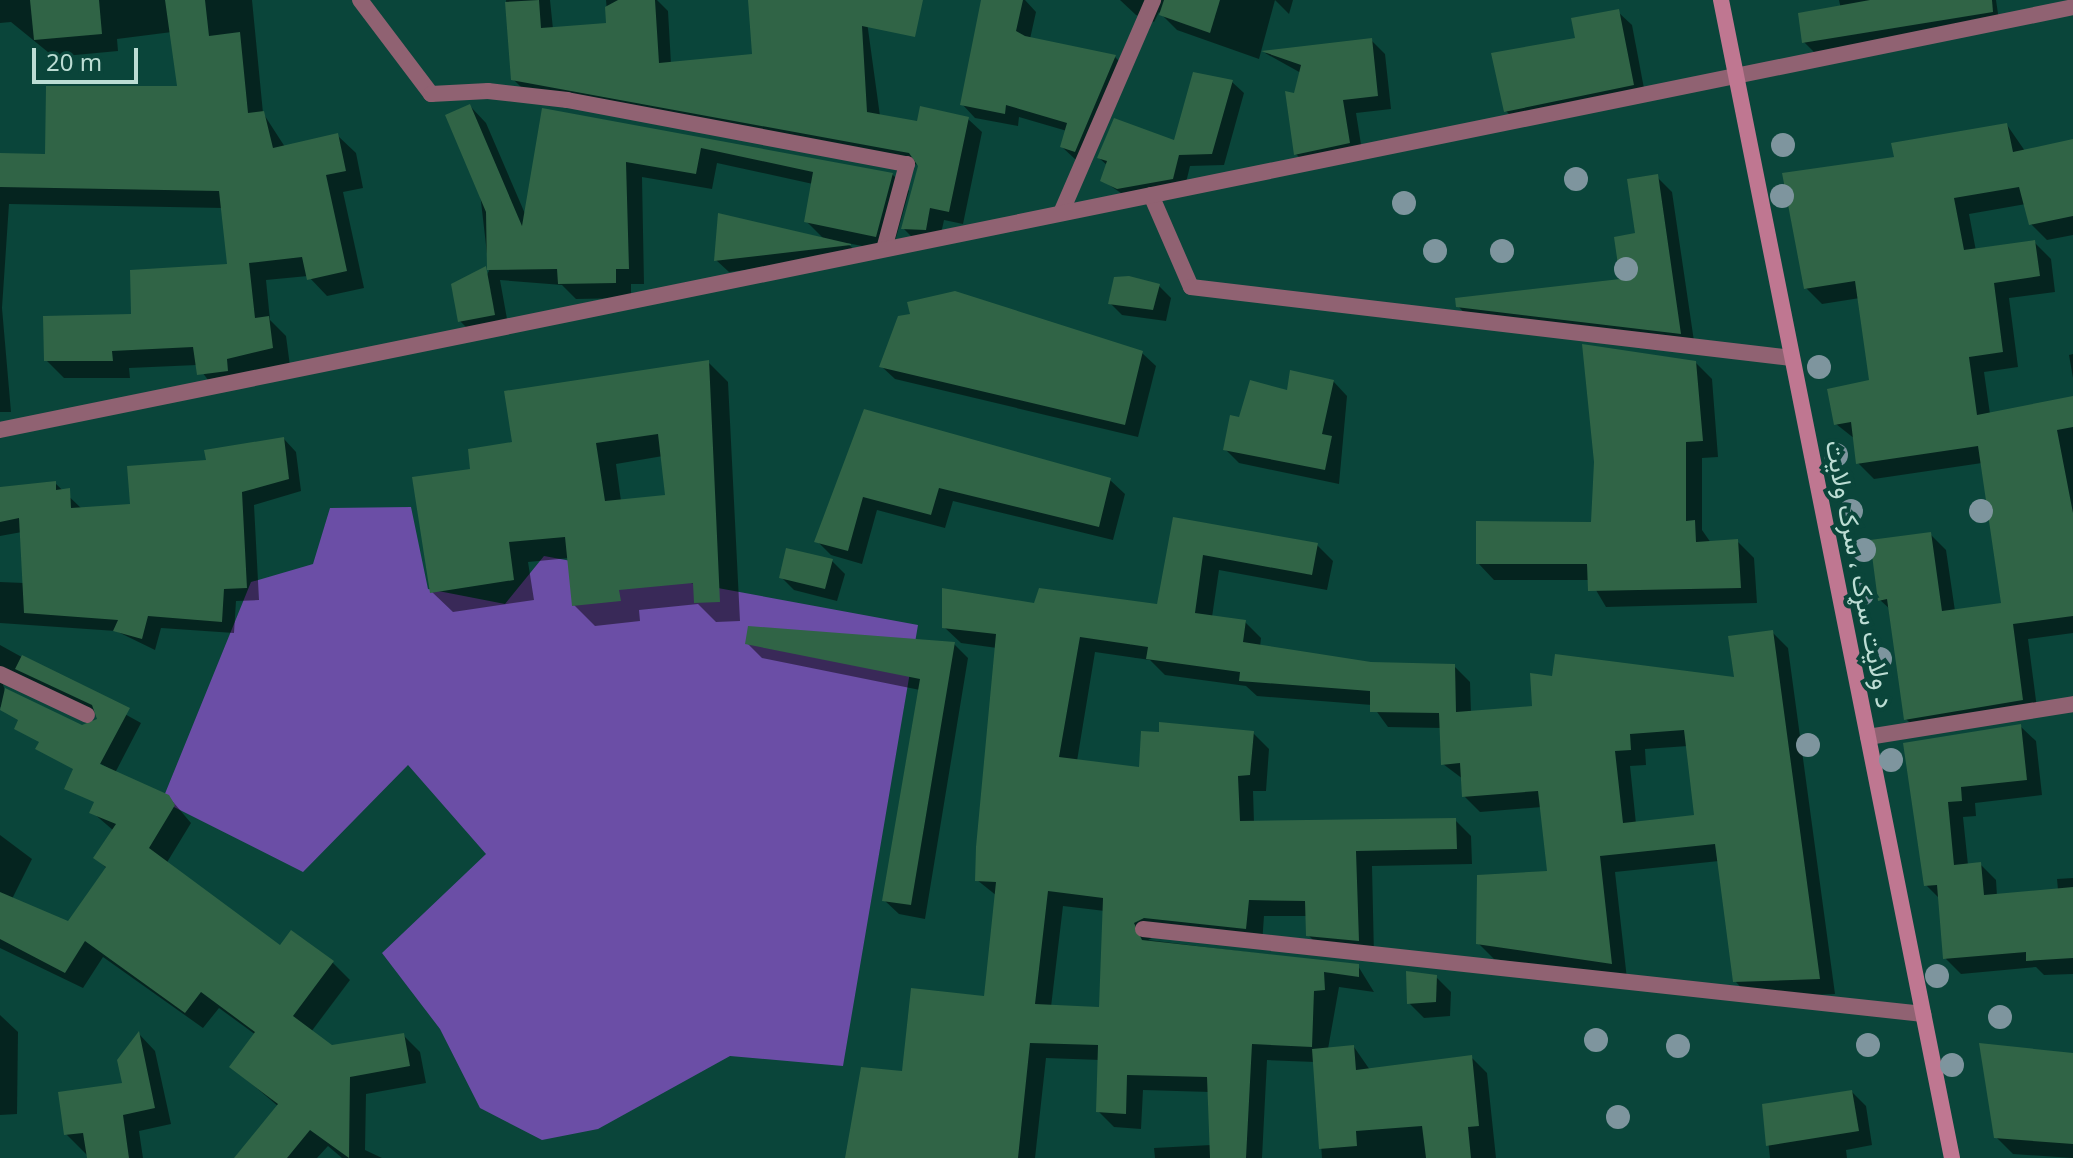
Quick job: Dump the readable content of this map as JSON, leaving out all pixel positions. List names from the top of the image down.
{
  "streets": {
    "main road": ["د ولایت سړک ، سرک ولایت"]
  },
  "scale_bar": "20 m"
}
